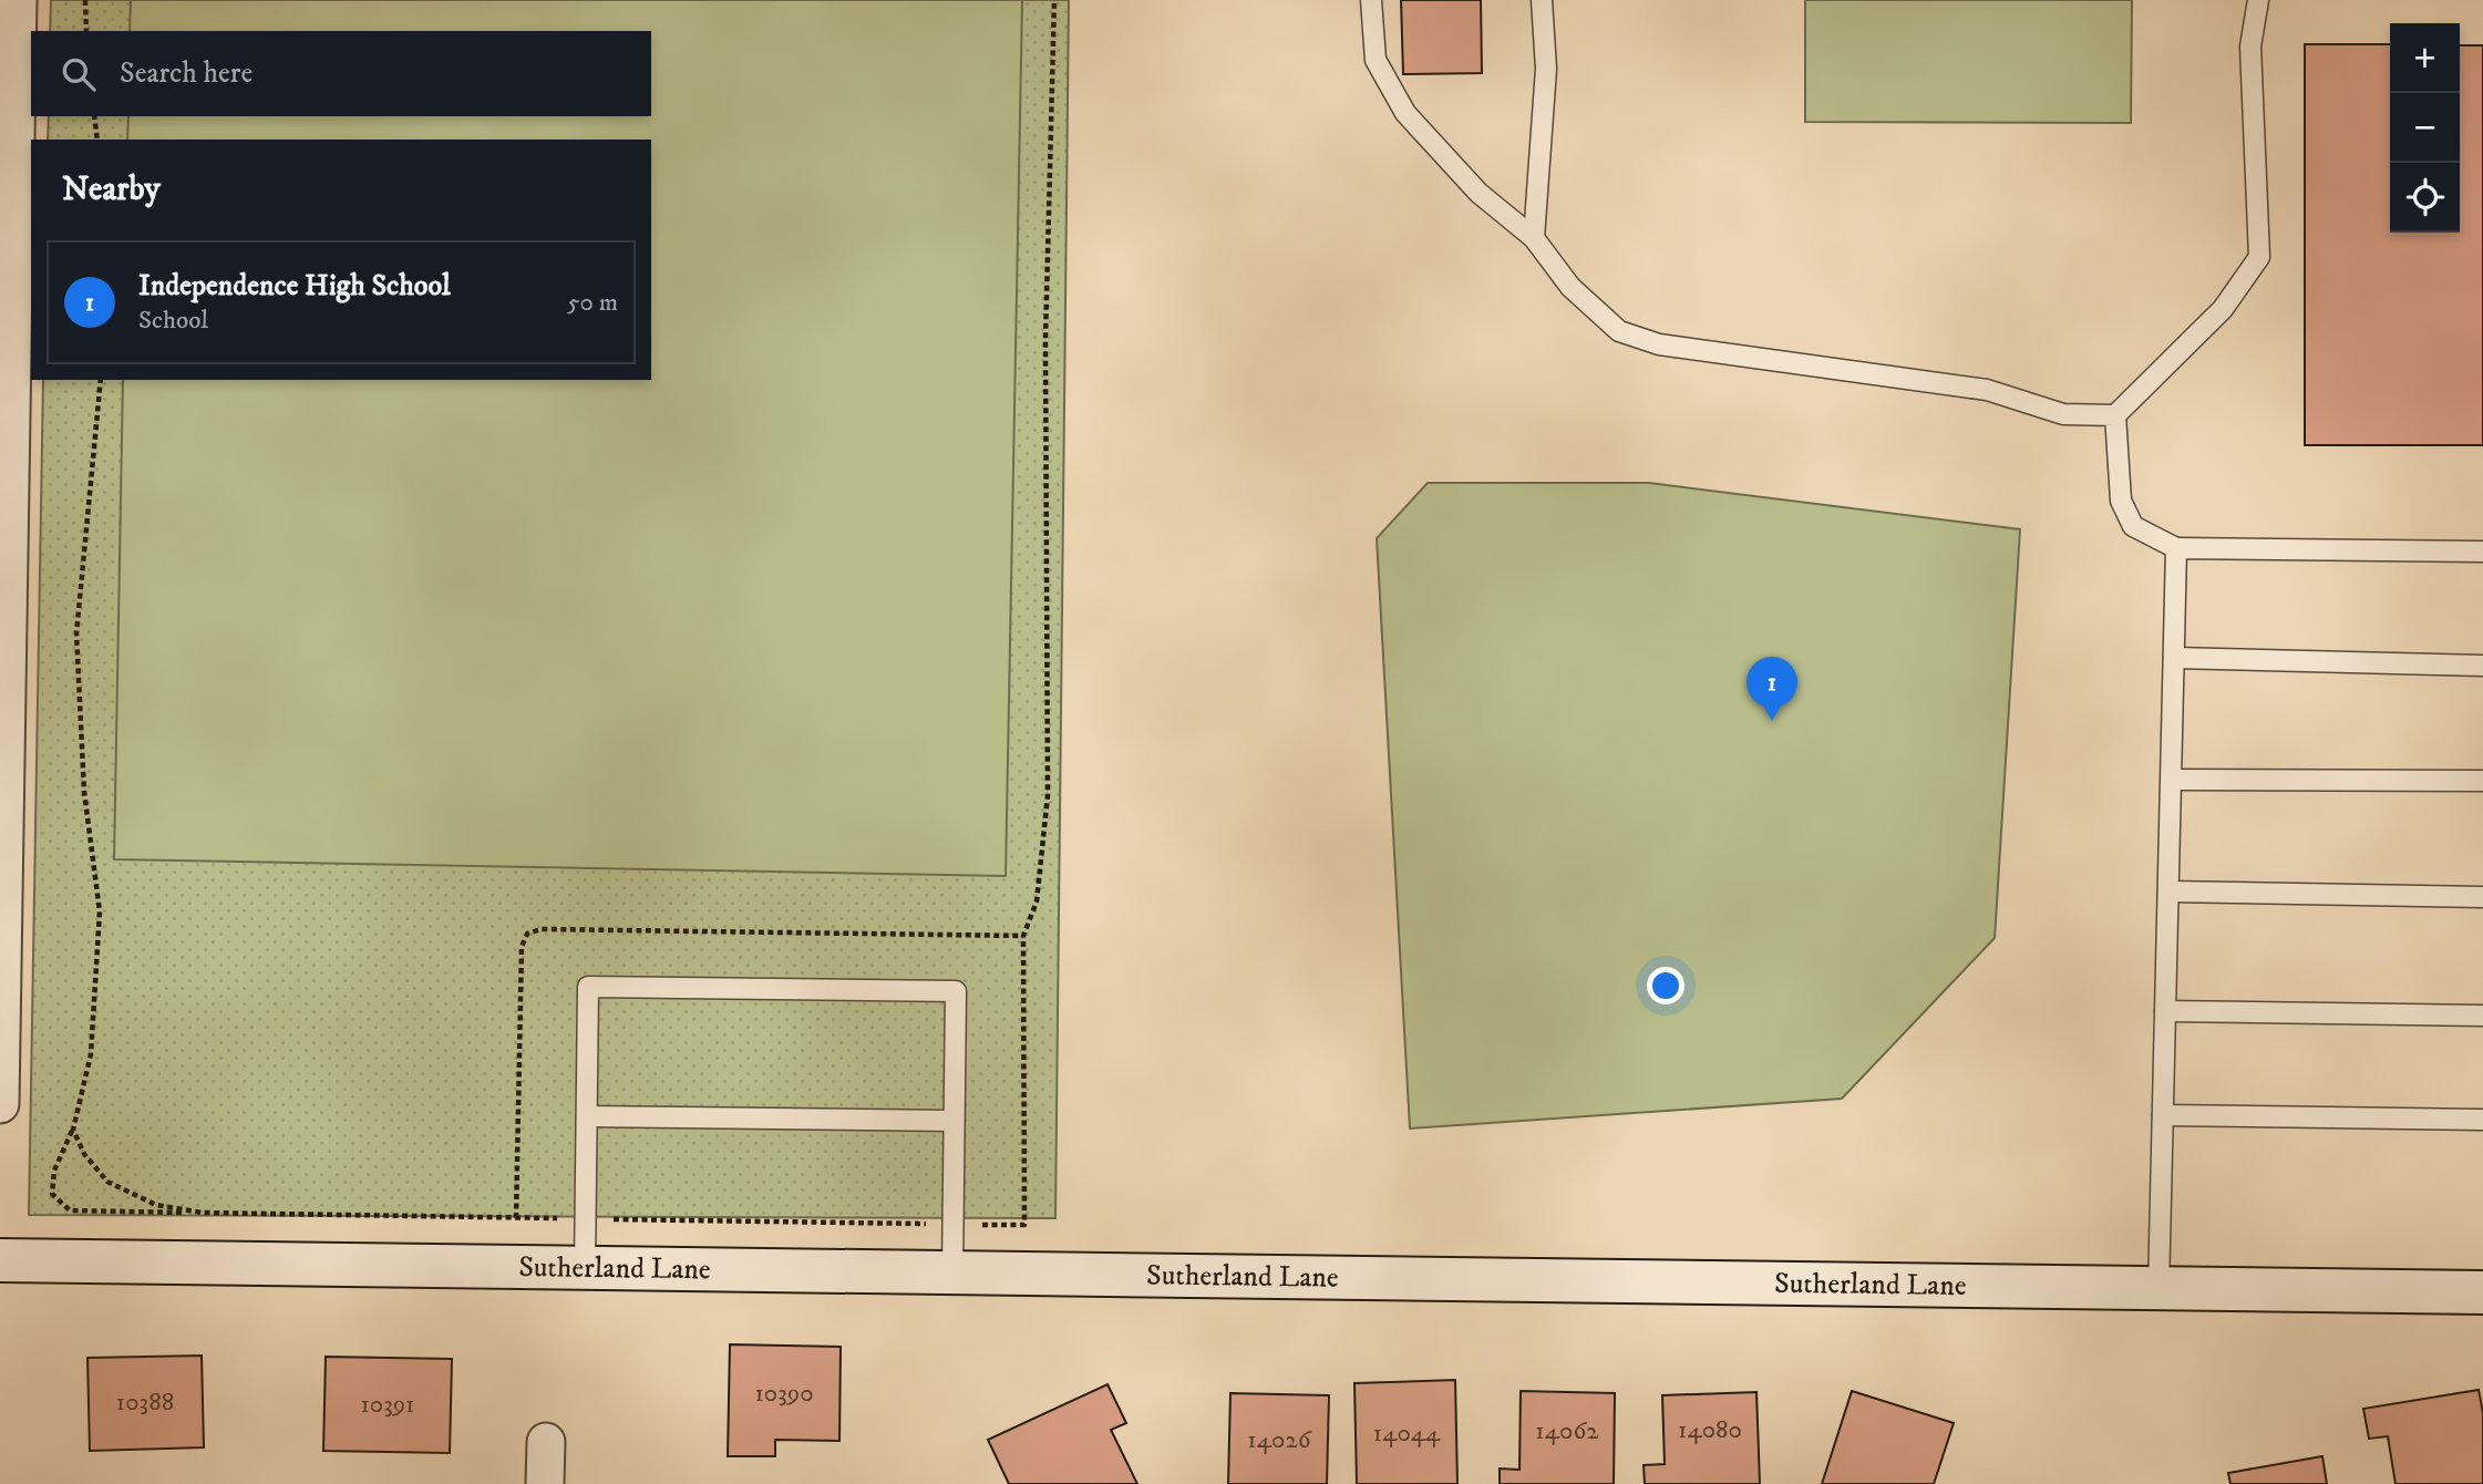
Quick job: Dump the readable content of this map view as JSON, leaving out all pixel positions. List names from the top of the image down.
{
  "streets": {
    "street": ["Sutherland Lane"]
  },
  "house_numbers": [
    "10390",
    "10388",
    "10391",
    "14080",
    "14062",
    "14044",
    "14026"
  ],
  "page": {
    "map_buttons": ["+", "−"],
    "search": "Search here",
    "heading": "Nearby",
    "list": [
      {
        "mark": "1",
        "name": "Independence High School",
        "note": "School",
        "value": "50 m"
      }
    ],
    "pins": "1"
  }
}
